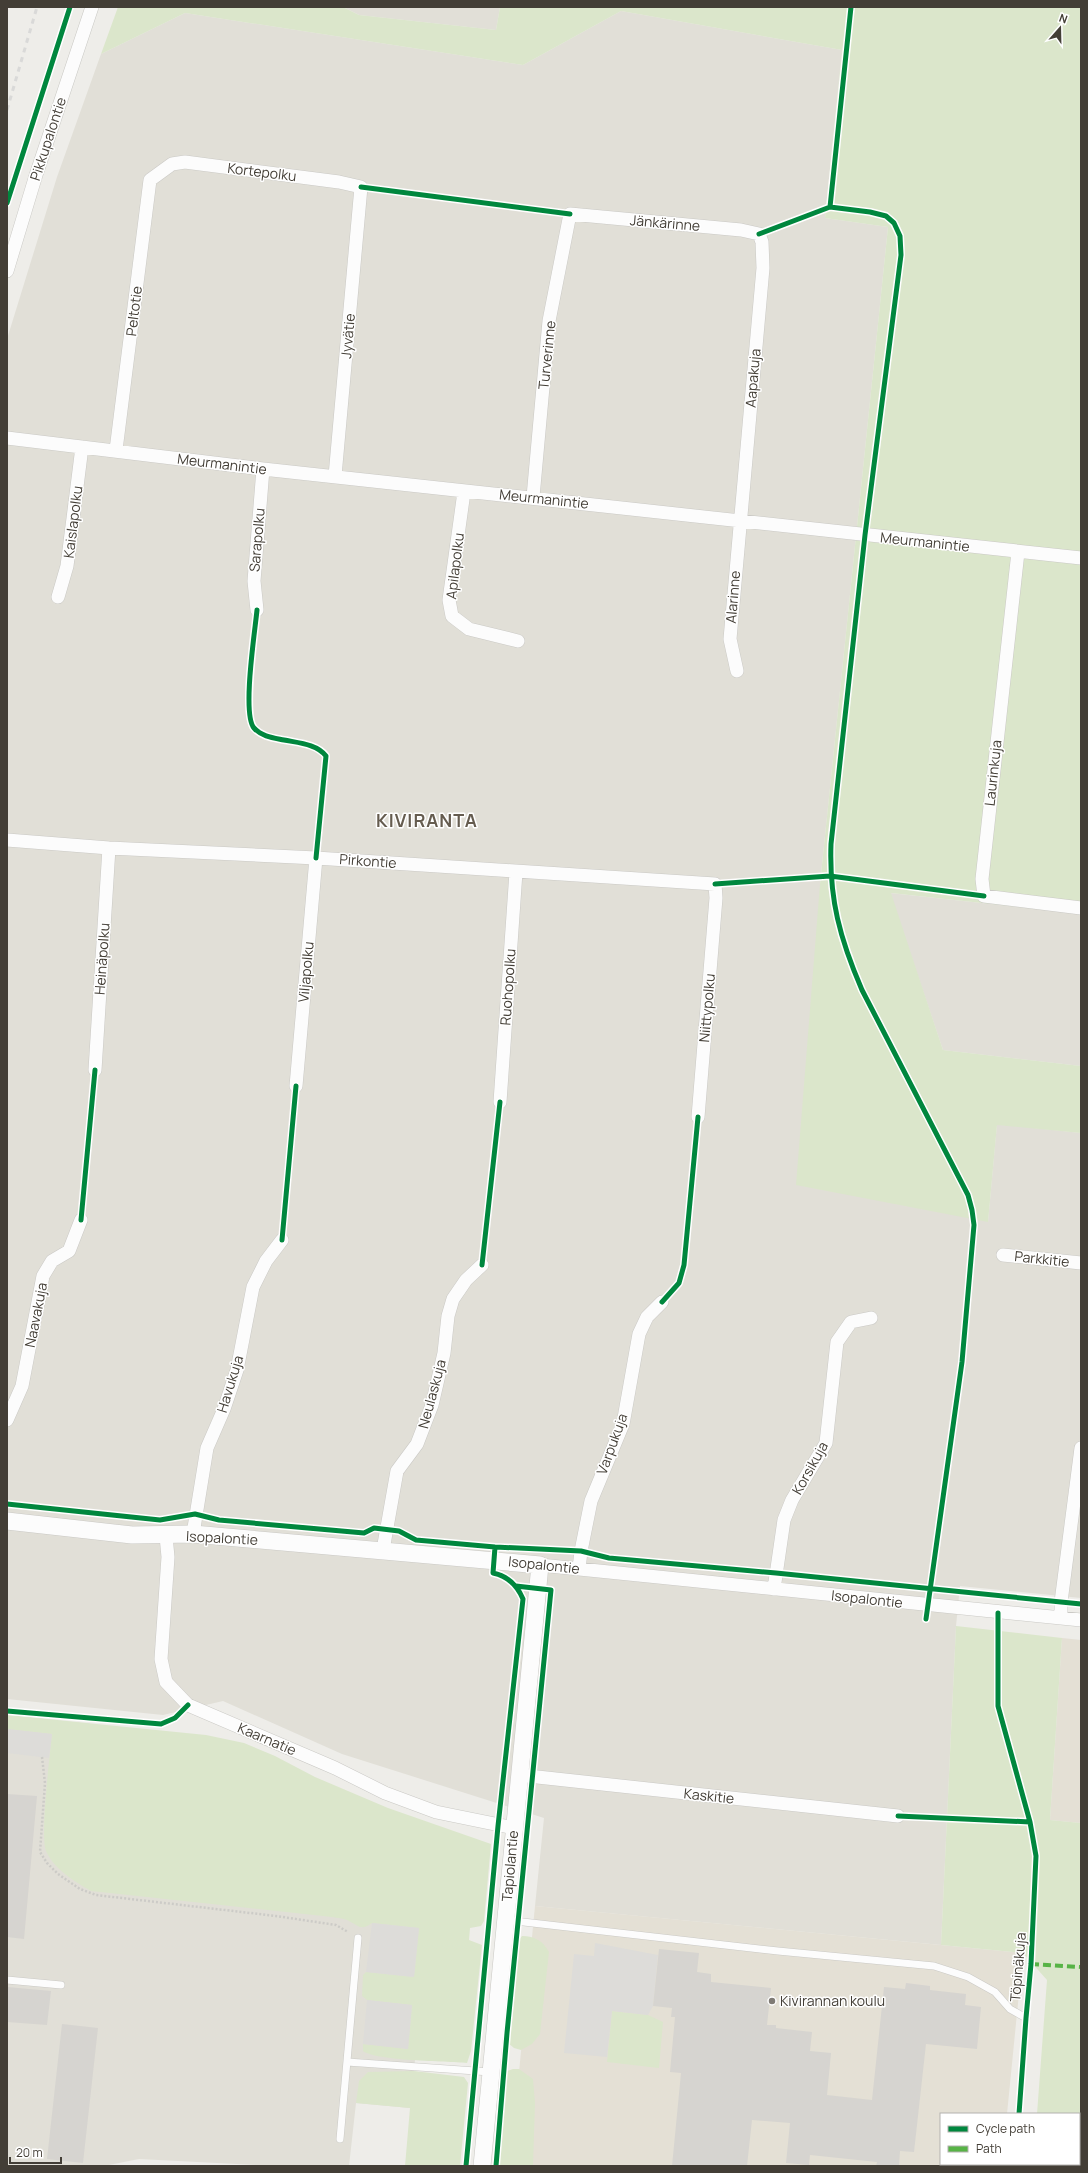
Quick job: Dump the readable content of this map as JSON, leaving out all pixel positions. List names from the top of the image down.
{
  "streets": {
    "street": [
      "Pikkupalontie",
      "Kortepolku",
      "Jänkärinne",
      "Peltotie",
      "Jyvätie",
      "Turverinne",
      "Aapakuja",
      "Meurmanintie",
      "Kaislapolku",
      "Sarapolku",
      "Apilapolku",
      "Alarinne",
      "Laurinkuja",
      "Pirkontie",
      "Heinäpolku",
      "Viljapolku",
      "Ruohopolku",
      "Niittypolku",
      "Parkkitie",
      "Naavakuja",
      "Havukuja",
      "Neulaskuja",
      "Varpukuja",
      "Korsikuja",
      "Isopalontie",
      "Kaarnatie",
      "Kaskitie",
      "Tapiolantie"
    ],
    "cycle path": ["Töpinäkuja"]
  },
  "crossings": [
    ["Kortepolku", "Peltotie"],
    ["Kortepolku", "Jyvätie"],
    ["Jänkärinne", "Turverinne"],
    ["Jänkärinne", "Aapakuja"],
    ["Peltotie", "Meurmanintie"],
    ["Jyvätie", "Meurmanintie"],
    ["Turverinne", "Meurmanintie"],
    ["Aapakuja", "Meurmanintie"],
    ["Aapakuja", "Alarinne"],
    ["Meurmanintie", "Kaislapolku"],
    ["Meurmanintie", "Sarapolku"],
    ["Meurmanintie", "Apilapolku"],
    ["Meurmanintie", "Alarinne"],
    ["Meurmanintie", "Laurinkuja"],
    ["Pirkontie", "Heinäpolku"],
    ["Pirkontie", "Viljapolku"],
    ["Pirkontie", "Ruohopolku"],
    ["Pirkontie", "Niittypolku"],
    ["Havukuja", "Isopalontie"],
    ["Neulaskuja", "Isopalontie"],
    ["Varpukuja", "Isopalontie"],
    ["Korsikuja", "Isopalontie"],
    ["Isopalontie", "Kaarnatie"],
    ["Isopalontie", "Tapiolantie"],
    ["Kaarnatie", "Tapiolantie"],
    ["Kaskitie", "Tapiolantie"]
  ],
  "districts": ["KIVIRANTA"],
  "places": ["Kivirannan koulu"],
  "legend": ["Cycle path", "Path"],
  "scale_bar": "20 m",
  "north": "top"
}
